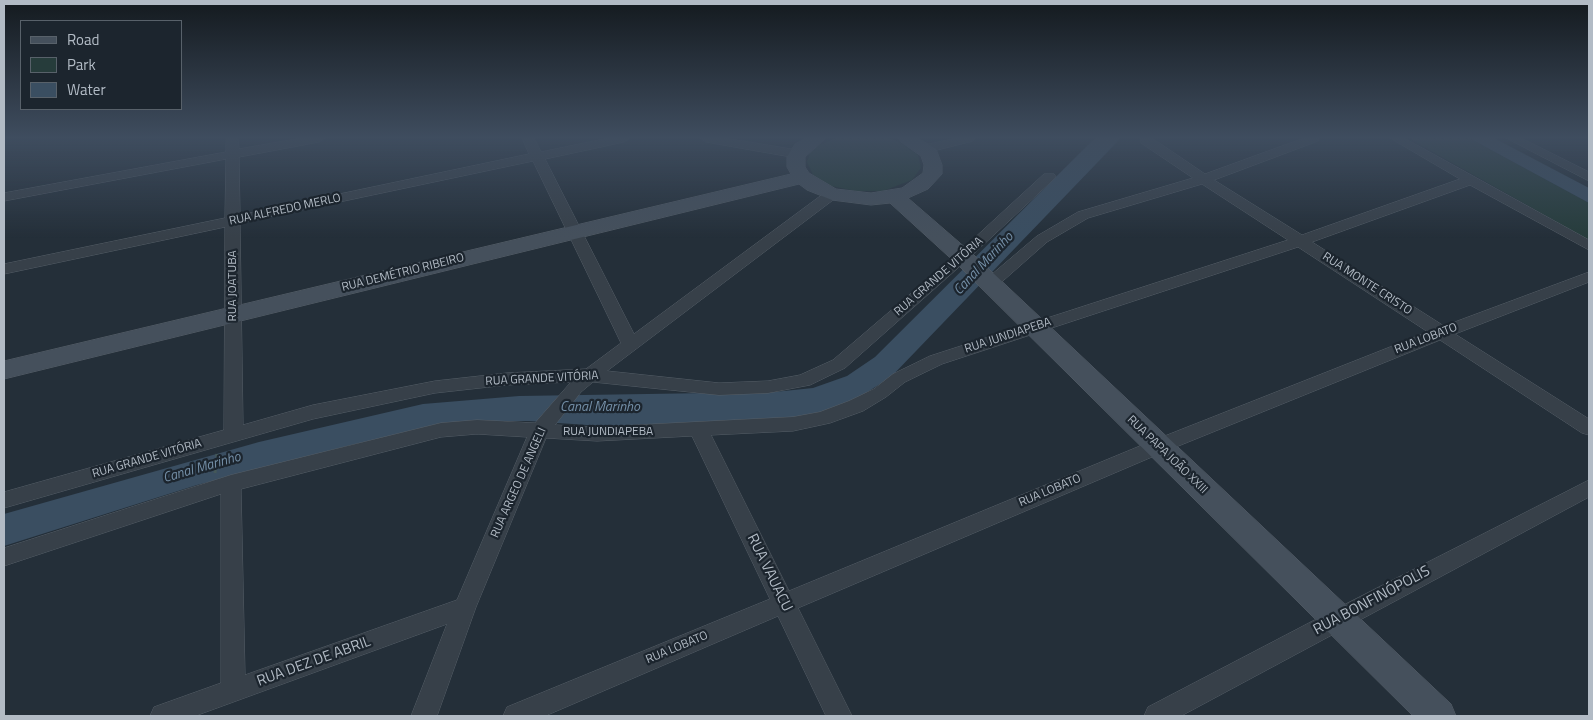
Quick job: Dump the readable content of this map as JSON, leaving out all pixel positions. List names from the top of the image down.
{
  "streets": {
    "street": [
      "RUA ALFREDO MERLO",
      "RUA DEMÉTRIO RIBEIRO",
      "RUA GRANDE VITÓRIA",
      "RUA MONTE CRISTO",
      "RUA JOATUBA",
      "RUA JUNDIAPEBA",
      "RUA LOBATO",
      "RUA PAPA JOÃO XXIII",
      "RUA ARGEO DE ANGELI",
      "RUA VAUACU",
      "RUA BONFINÓPOLIS",
      "RUA DEZ DE ABRIL"
    ]
  },
  "crossings": [
    ["RUA ALFREDO MERLO", "RUA JOATUBA"],
    ["RUA DEMÉTRIO RIBEIRO", "RUA JOATUBA"],
    ["RUA GRANDE VITÓRIA", "RUA JOATUBA"],
    ["RUA GRANDE VITÓRIA", "RUA PAPA JOÃO XXIII"],
    ["RUA GRANDE VITÓRIA", "RUA ARGEO DE ANGELI"],
    ["RUA MONTE CRISTO", "RUA JUNDIAPEBA"],
    ["RUA MONTE CRISTO", "RUA LOBATO"],
    ["RUA JUNDIAPEBA", "RUA PAPA JOÃO XXIII"],
    ["RUA JUNDIAPEBA", "RUA ARGEO DE ANGELI"],
    ["RUA JUNDIAPEBA", "RUA VAUACU"],
    ["RUA LOBATO", "RUA PAPA JOÃO XXIII"],
    ["RUA LOBATO", "RUA VAUACU"],
    ["RUA PAPA JOÃO XXIII", "RUA BONFINÓPOLIS"],
    ["RUA ARGEO DE ANGELI", "RUA DEZ DE ABRIL"]
  ],
  "water": ["Canal Marinho"],
  "legend": ["Road", "Park", "Water"]
}
